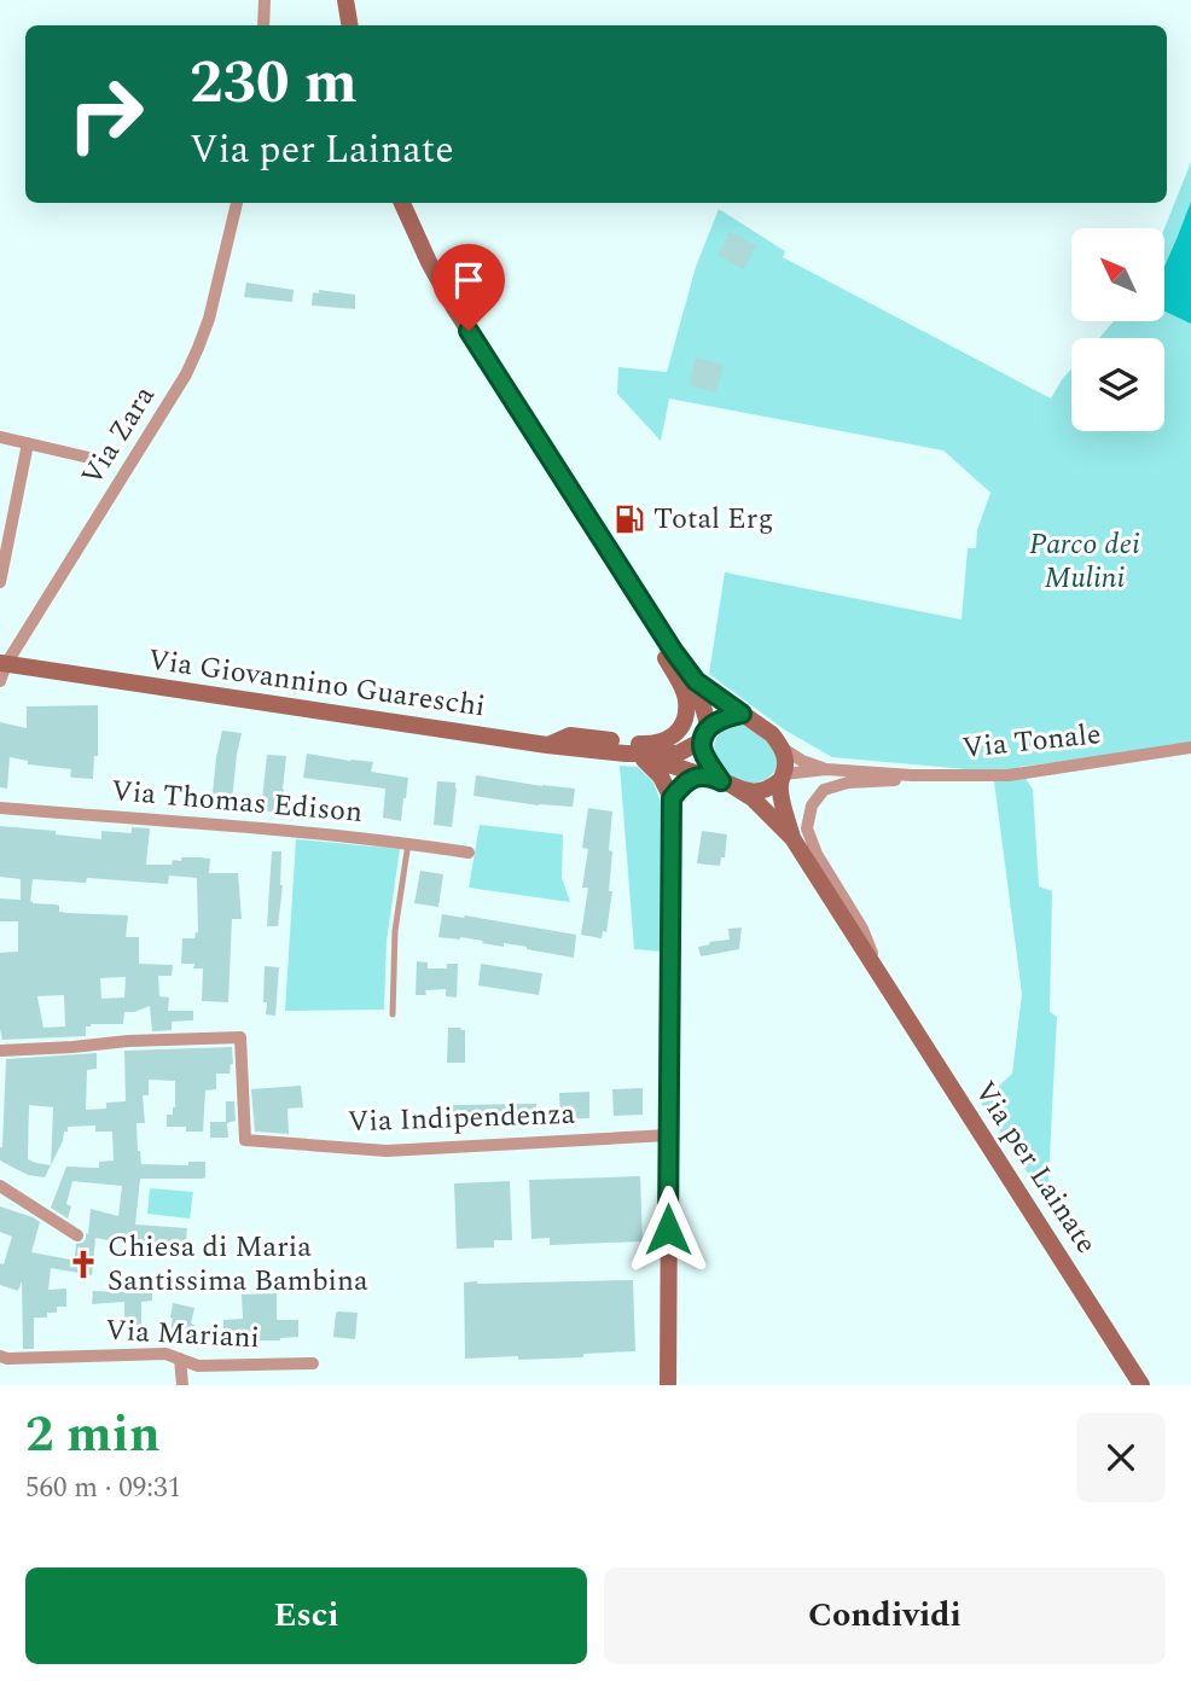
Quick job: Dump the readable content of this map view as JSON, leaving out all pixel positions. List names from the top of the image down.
{
  "streets": {
    "street": [
      "Via Zara",
      "Via Giovannino Guareschi",
      "Via Tonale",
      "Via Thomas Edison",
      "Via Indipendenza",
      "Via per Lainate",
      "Via Mariani"
    ]
  },
  "crossings": [
    ["Via Zara", "Via Giovannino Guareschi"],
    ["Via Tonale", "Via per Lainate"]
  ],
  "parks": ["Parco dei Mulini"],
  "places": {
    "fuel station": ["Total Erg"],
    "church": ["Chiesa di Maria Santissima Bambina"]
  },
  "north": "top left",
  "page": {
    "turn": ["230 m", "Via per Lainate"],
    "heading": ["2 min", "560 m · 09:31"],
    "buttons": ["Esci", "Condividi"]
  }
}
